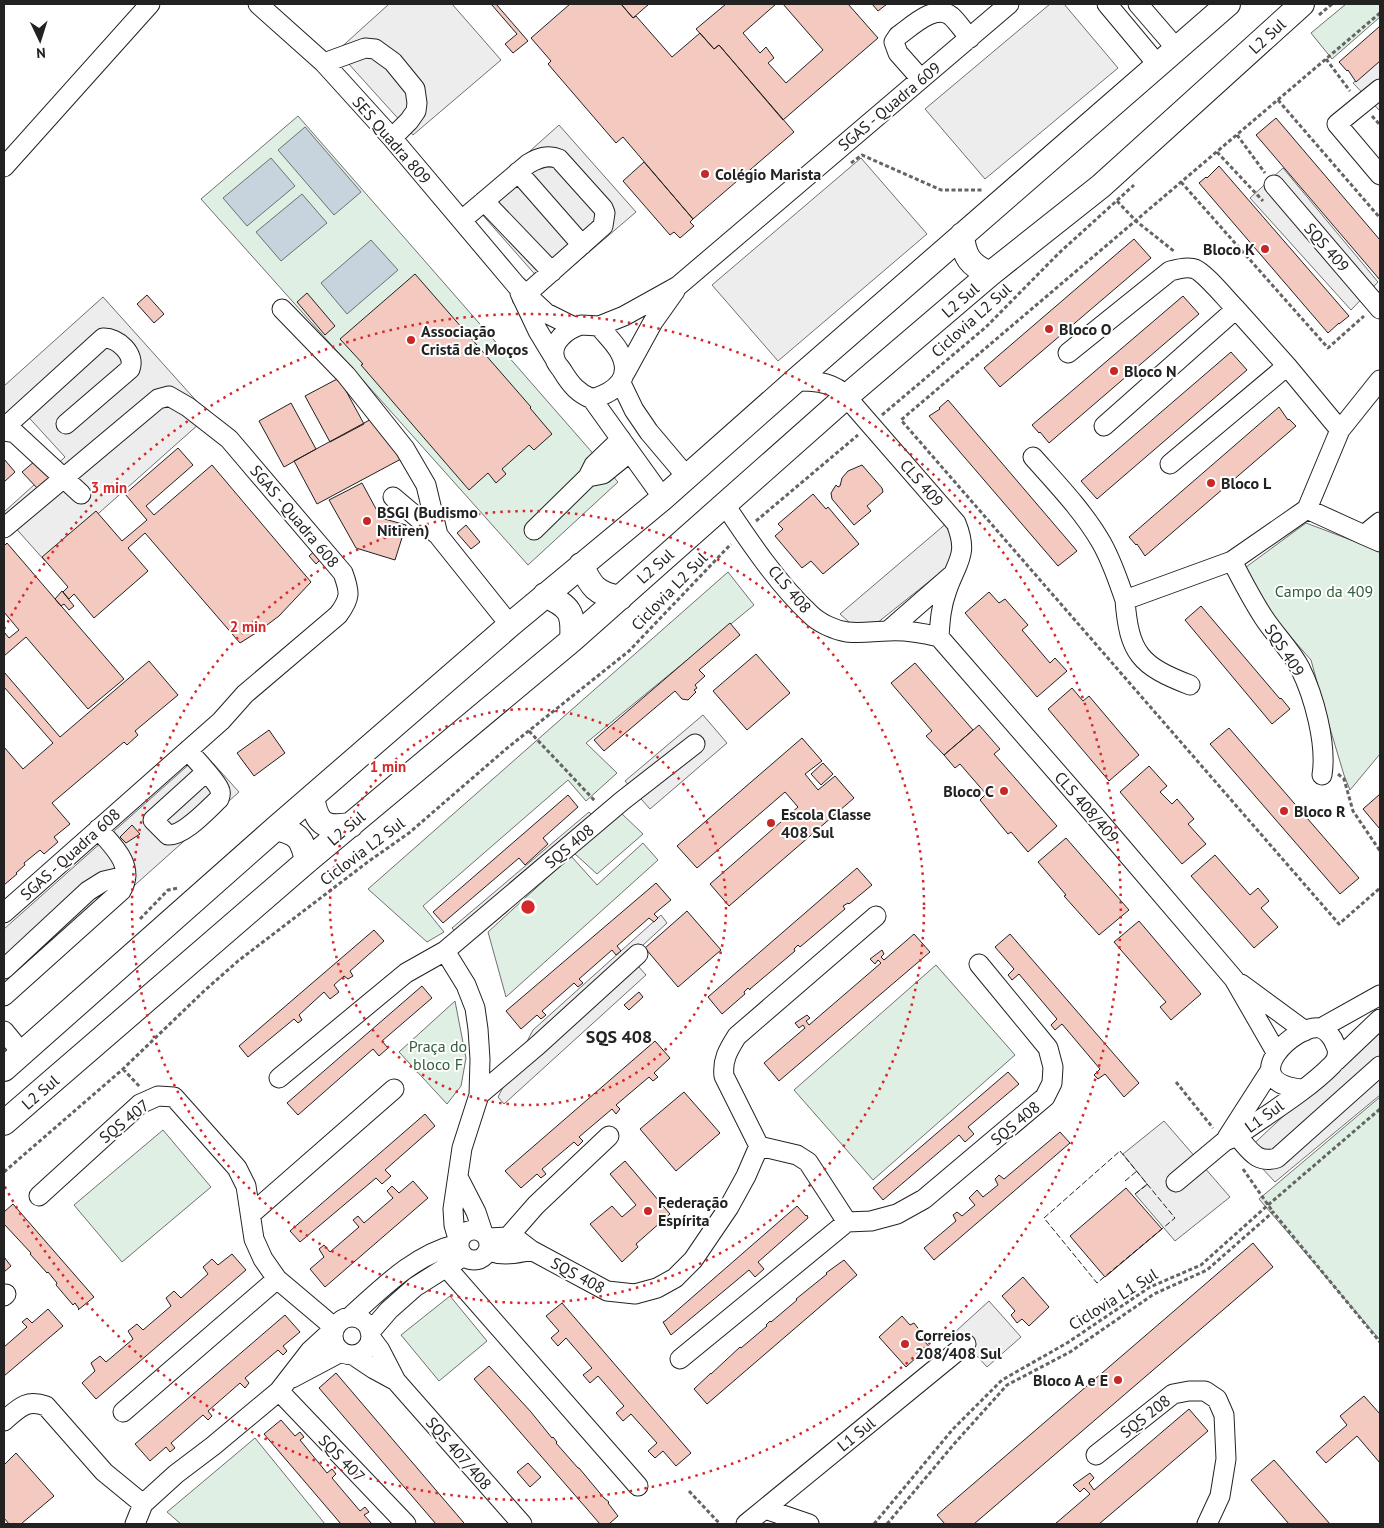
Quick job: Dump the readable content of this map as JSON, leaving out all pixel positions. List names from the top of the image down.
{
  "streets": {
    "main road": ["L2 Sul"],
    "street": [
      "SGAS - Quadra 609",
      "SES Quadra 809",
      "SQS 409",
      "CLS 409",
      "SGAS - Quadra 608",
      "CLS 408",
      "CLS 408/409",
      "SQS 408",
      "L1 Sul",
      "SQS 407",
      "SQS 208",
      "SQS 407/408"
    ],
    "path": ["Ciclovia L2 Sul", "Ciclovia L1 Sul"]
  },
  "crossings": [
    ["L2 Sul", "CLS 409"],
    ["L2 Sul", "CLS 408"],
    ["SGAS - Quadra 609", "SES Quadra 809"],
    ["Ciclovia L2 Sul", "CLS 409"],
    ["Ciclovia L2 Sul", "CLS 408"],
    ["CLS 409", "CLS 408"],
    ["CLS 409", "CLS 408/409"],
    ["CLS 408", "CLS 408/409"],
    ["CLS 408/409", "L1 Sul"],
    ["SQS 407", "SQS 407/408"]
  ],
  "districts": ["SQS 408"],
  "parks": ["Campo da 409", "Praça do bloco F"],
  "places": [
    "Colégio Marista",
    "Bloco K",
    "Bloco O",
    "Associação Cristã de Moços",
    "Bloco N",
    "Bloco L",
    "BSGI (Budismo Nitiren)",
    "Bloco C",
    "Bloco R",
    "Escola Classe 408 Sul",
    "Federação Espírita",
    "Correios 208/408 Sul",
    "Bloco A e E"
  ],
  "north": "bottom",
  "rings": ["3 min", "2 min", "1 min"]
}
